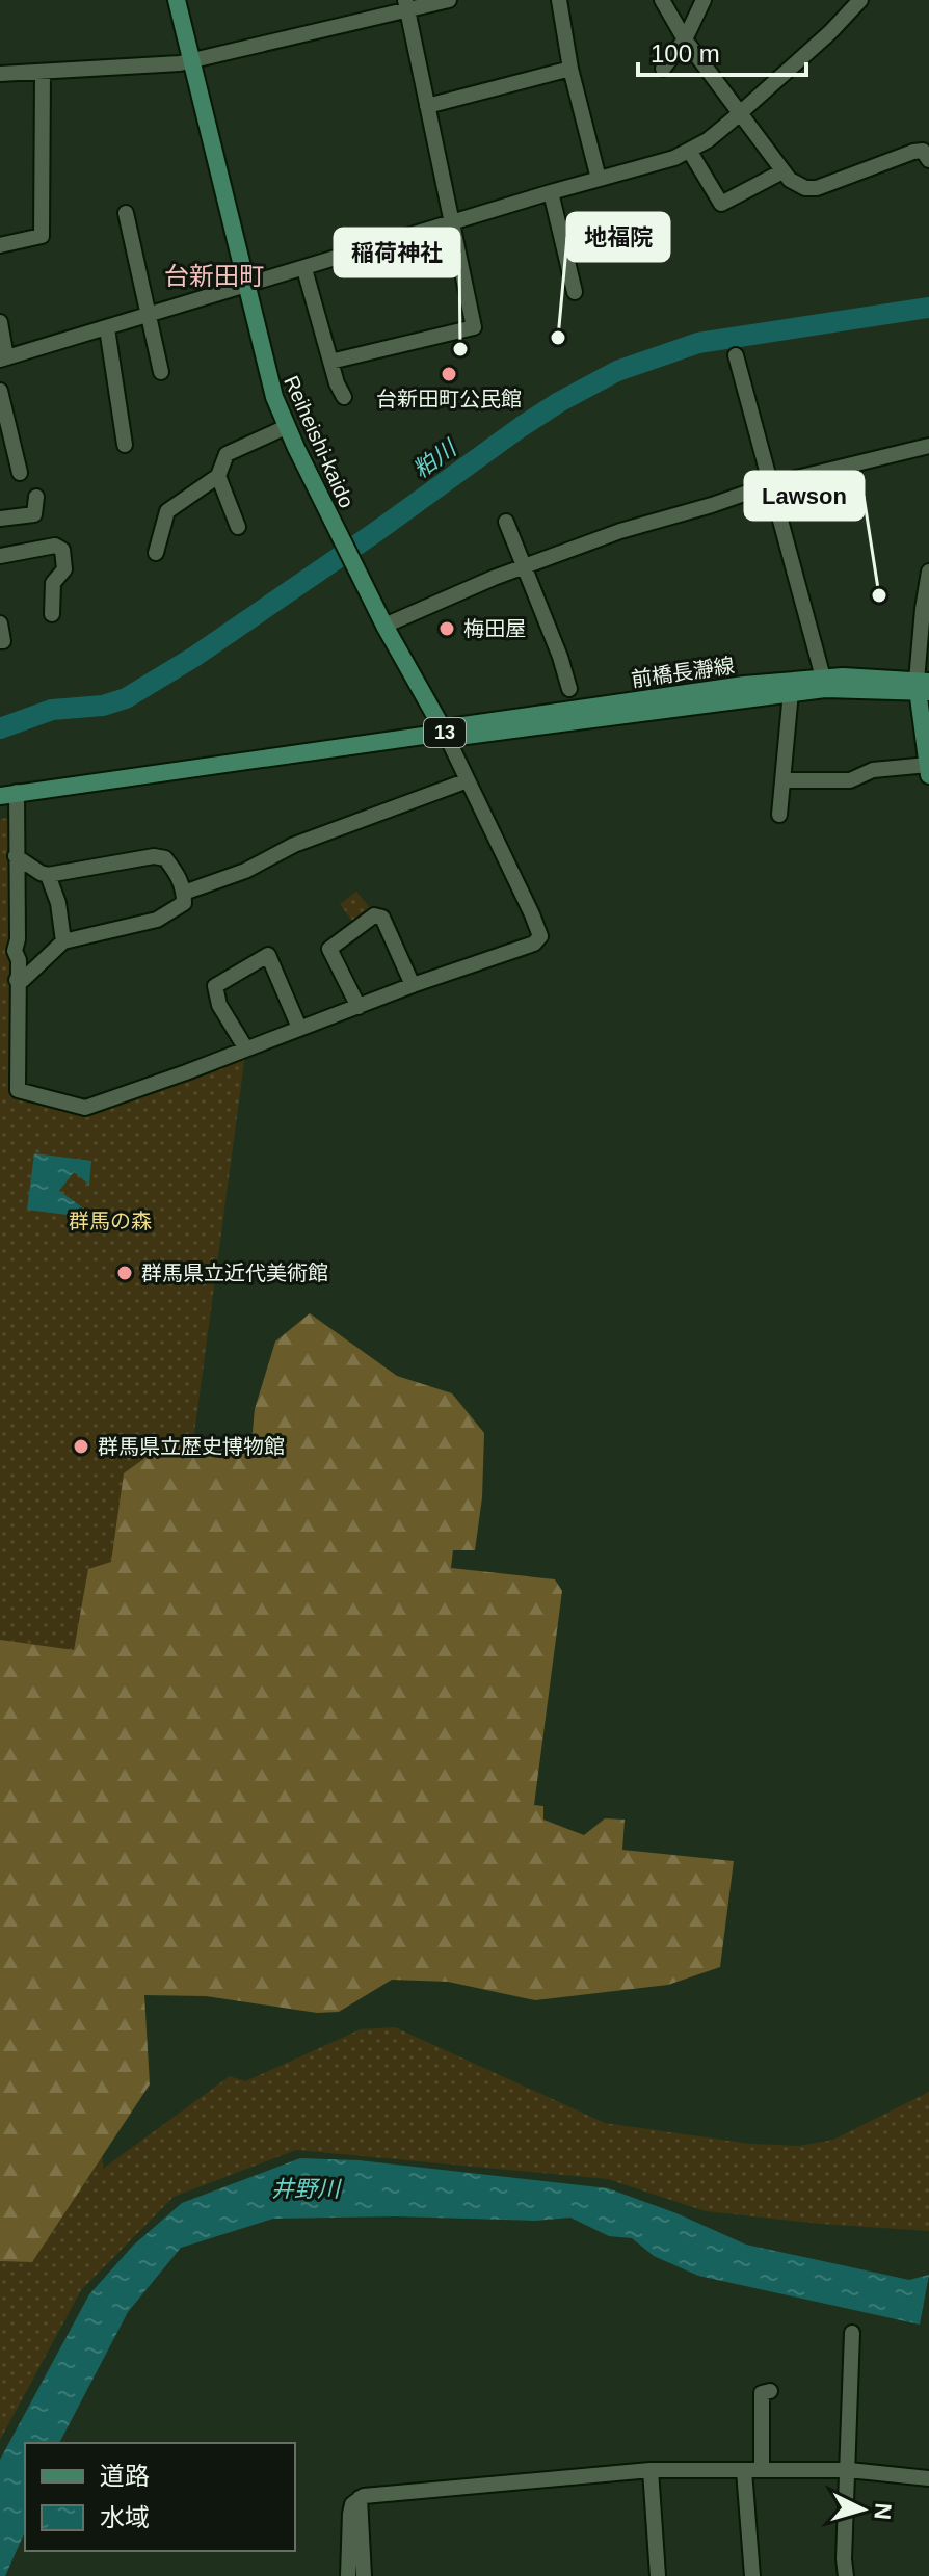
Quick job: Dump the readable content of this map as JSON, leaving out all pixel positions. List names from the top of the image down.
{
  "streets": {
    "main road": ["Reiheishi-kaido", "前橋長瀞線", "13"]
  },
  "crossings": [
    ["Reiheishi-kaido", "前橋長瀞線"]
  ],
  "districts": ["台新田町"],
  "water": ["粕川", "井野川"],
  "parks": ["群馬の森"],
  "places": [
    "地福院",
    "稲荷神社",
    "台新田町公民館",
    "Lawson",
    "梅田屋",
    "群馬県立近代美術館",
    "群馬県立歴史博物館"
  ],
  "legend": ["道路", "水域"],
  "scale_bar": "100 m",
  "north": "right"
}
